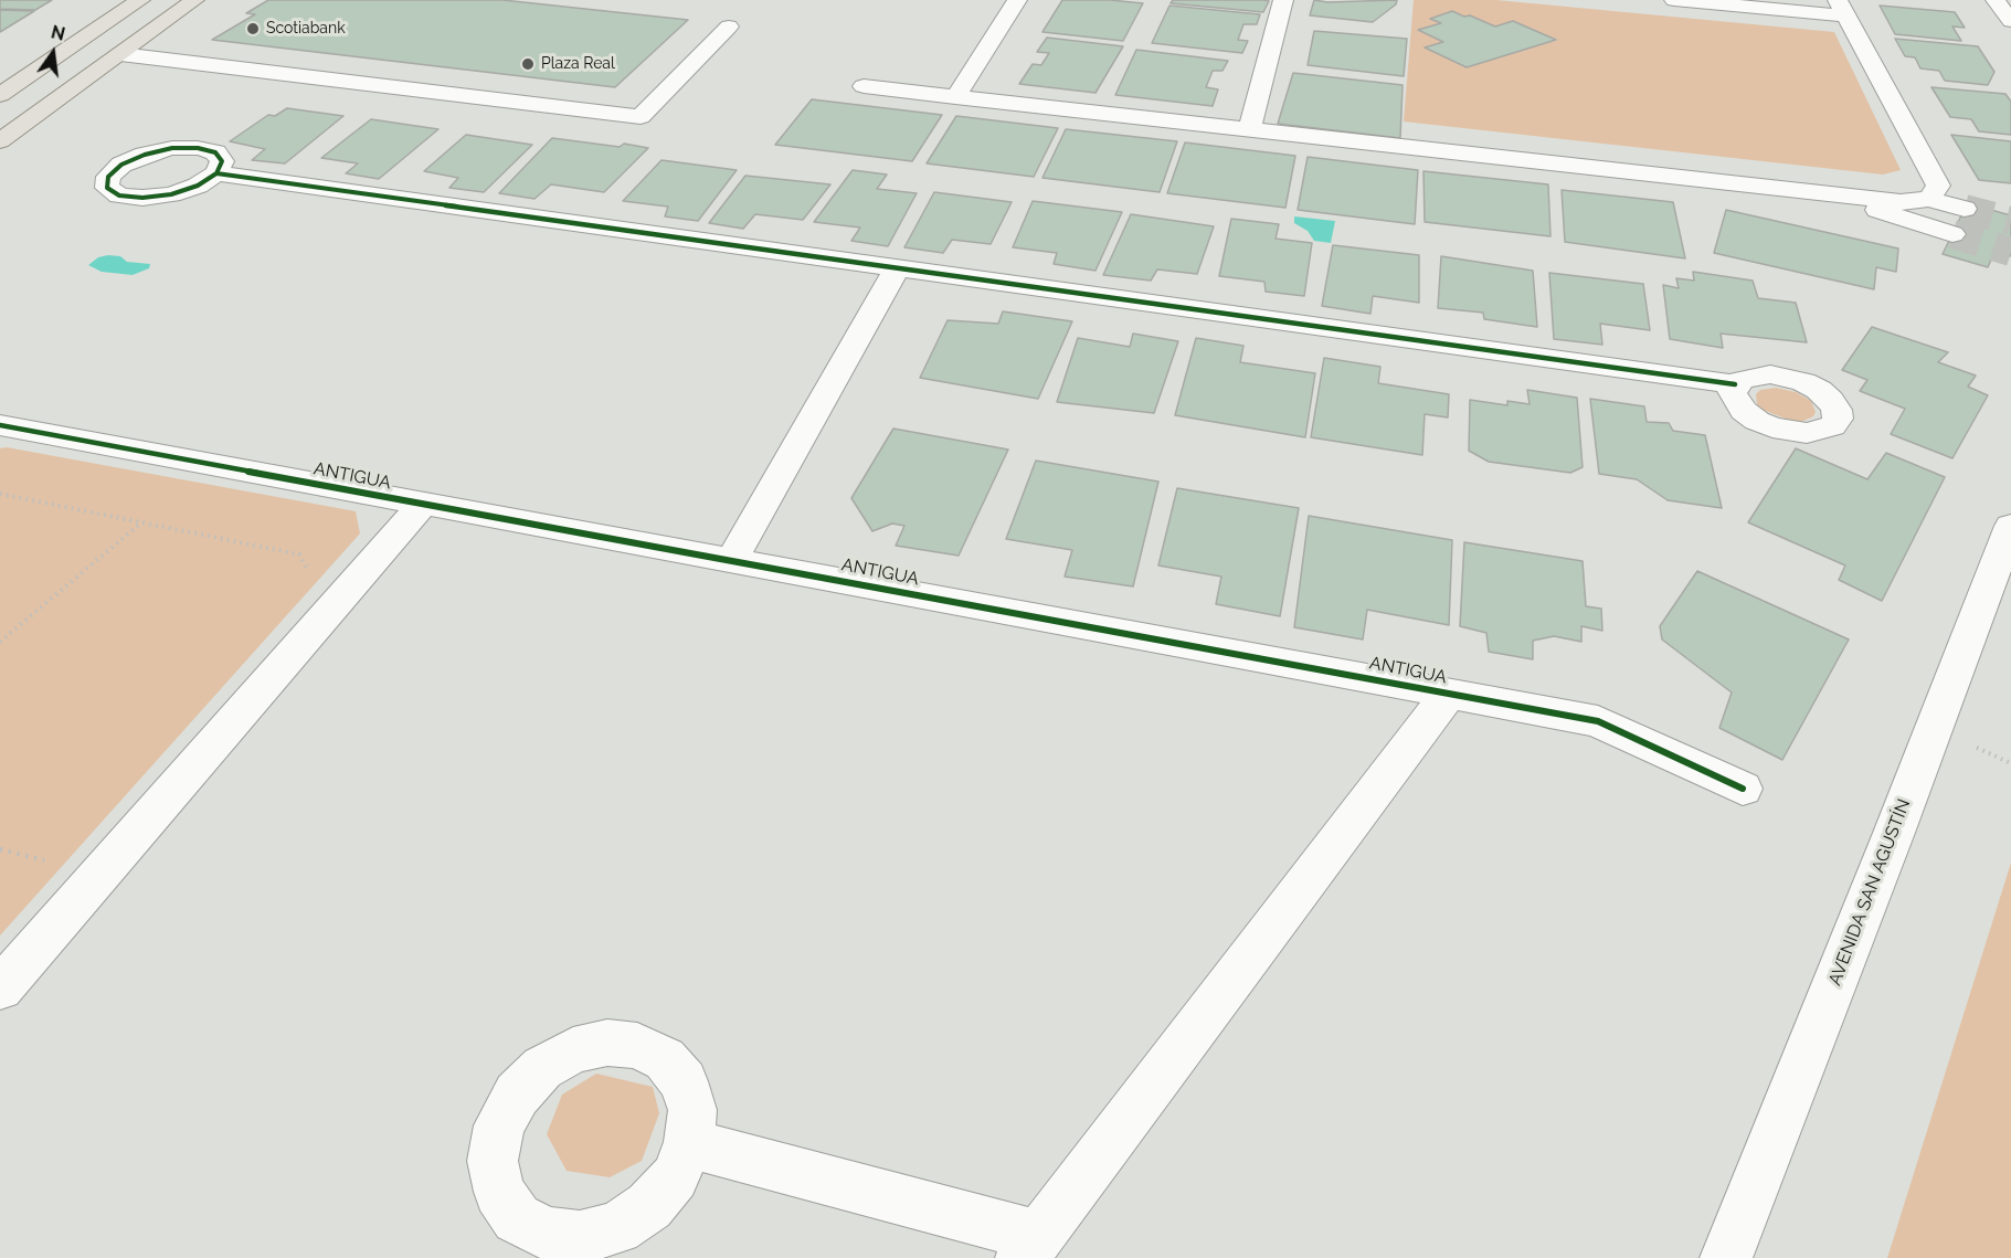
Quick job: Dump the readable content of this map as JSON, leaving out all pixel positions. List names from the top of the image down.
{
  "streets": {
    "street": ["ANTIGUA", "AVENIDA SAN AGUSTÍN"]
  },
  "places": ["Scotiabank", "Plaza Real"],
  "north": "top"
}
